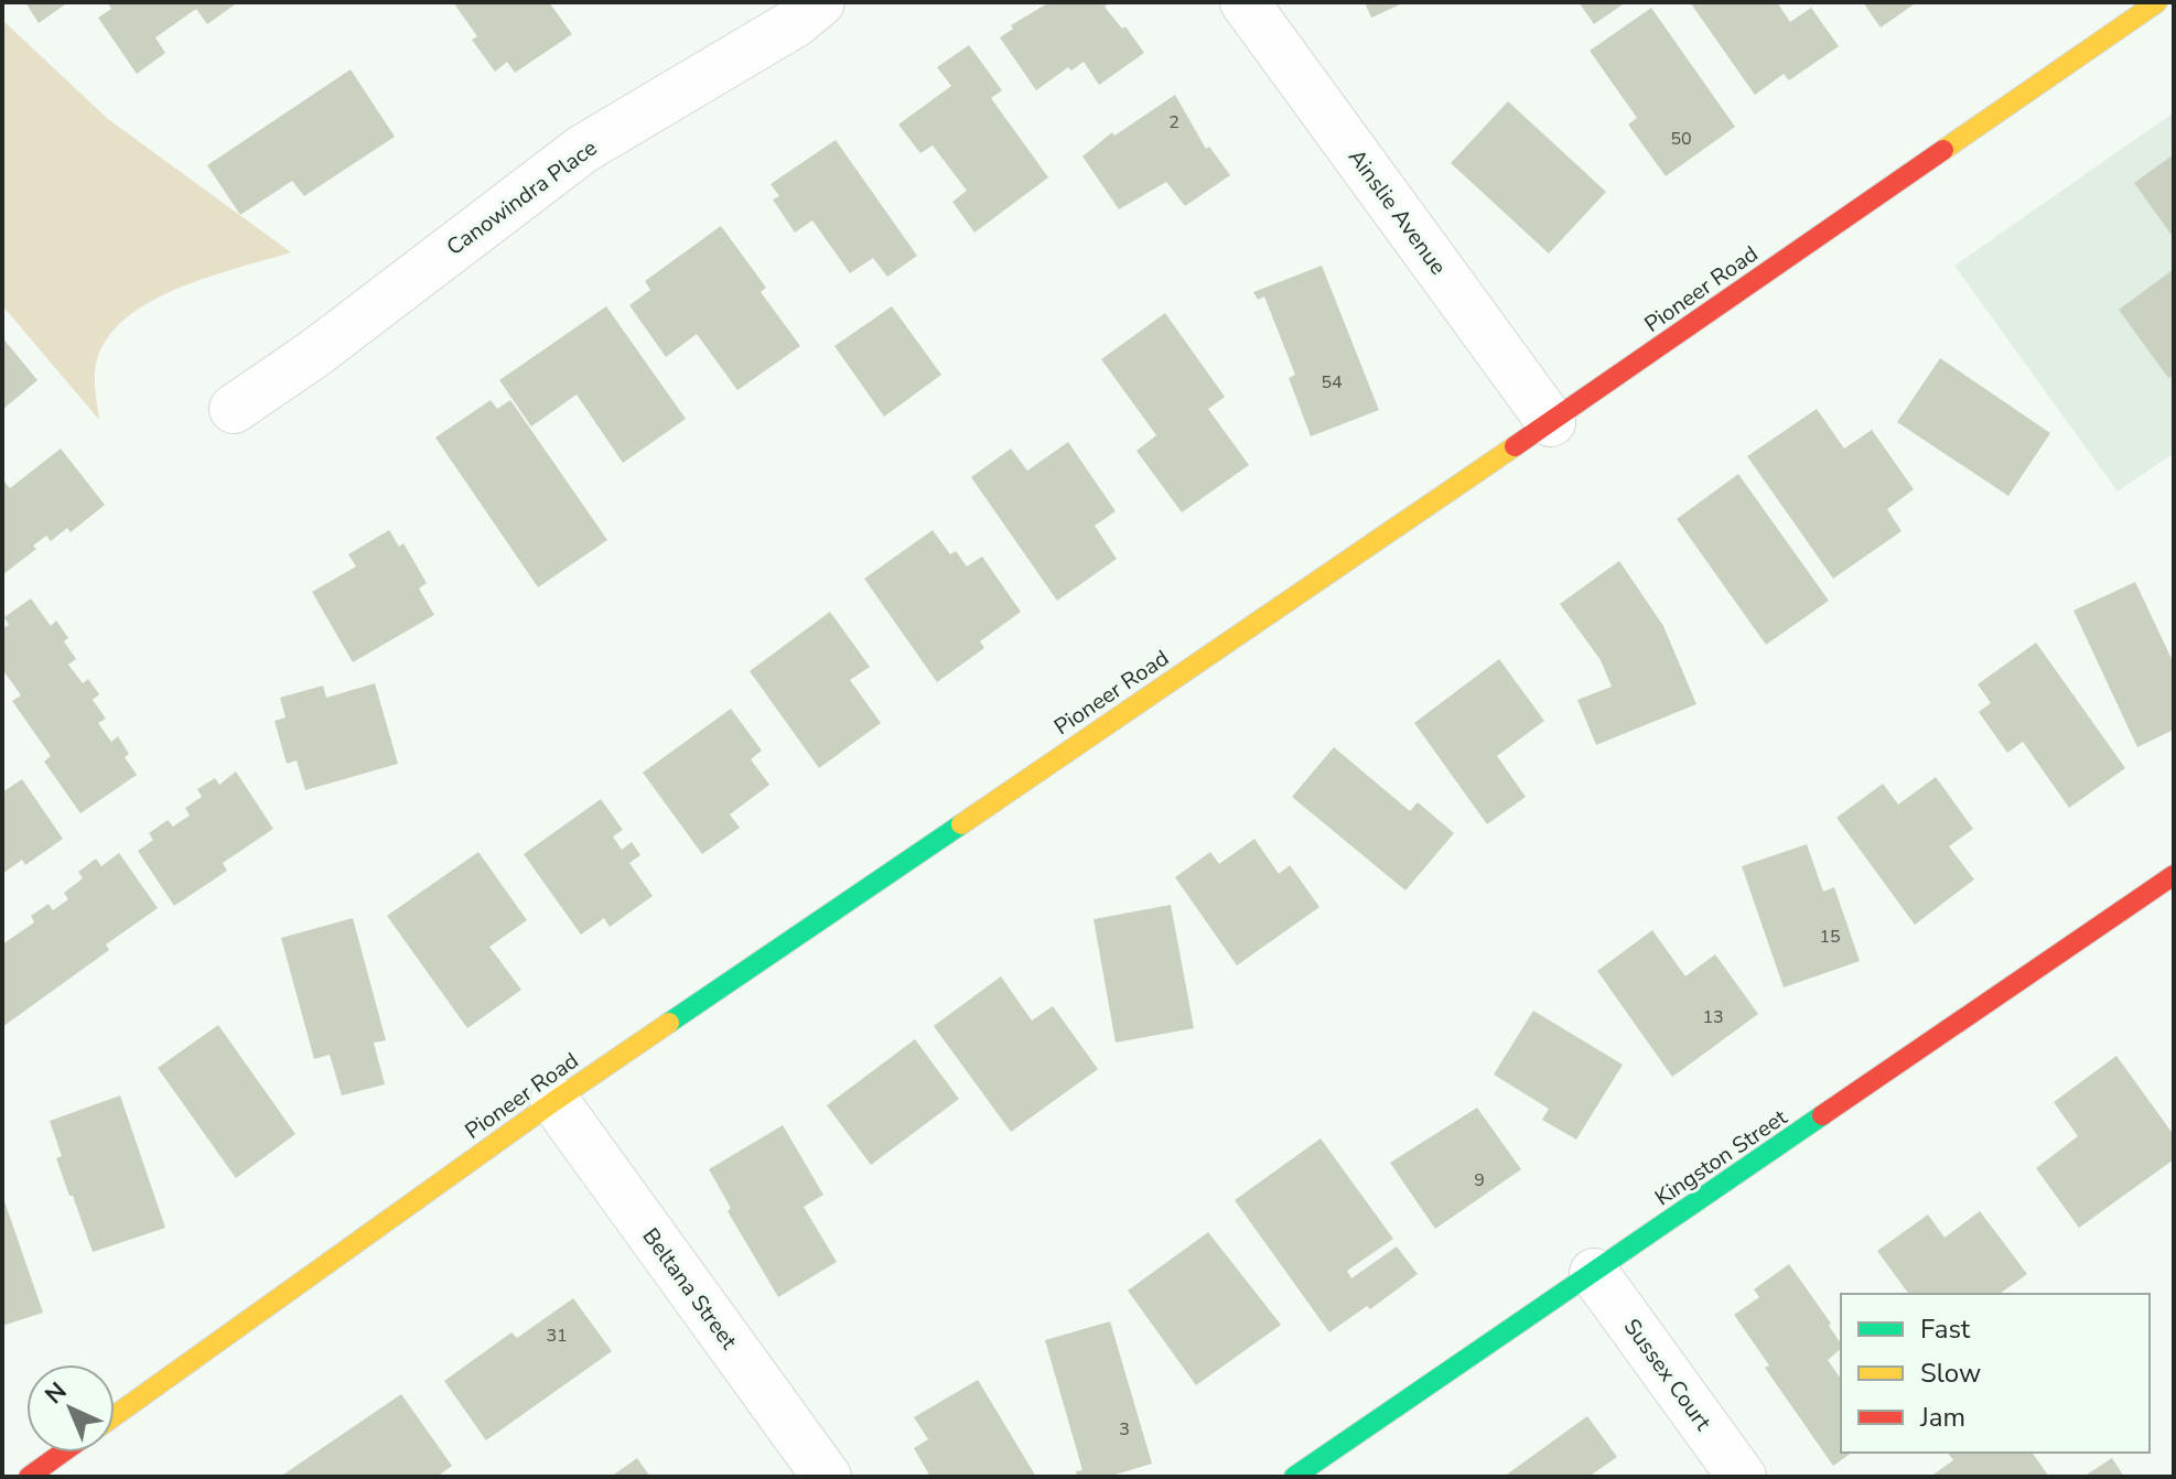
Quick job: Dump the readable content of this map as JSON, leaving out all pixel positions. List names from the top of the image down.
{
  "streets": {
    "main road": ["Pioneer Road", "Kingston Street"],
    "street": [
      "Canowindra Place",
      "Ainslie Avenue",
      "Beltana Street",
      "Sussex Court"
    ]
  },
  "crossings": [
    ["Ainslie Avenue", "Pioneer Road"],
    ["Pioneer Road", "Beltana Street"],
    ["Kingston Street", "Sussex Court"]
  ],
  "house_numbers": [
    "2",
    "50",
    "54",
    "15",
    "13",
    "9",
    "31",
    "3"
  ],
  "legend": ["Fast", "Slow", "Jam"],
  "north": "top left"
}
